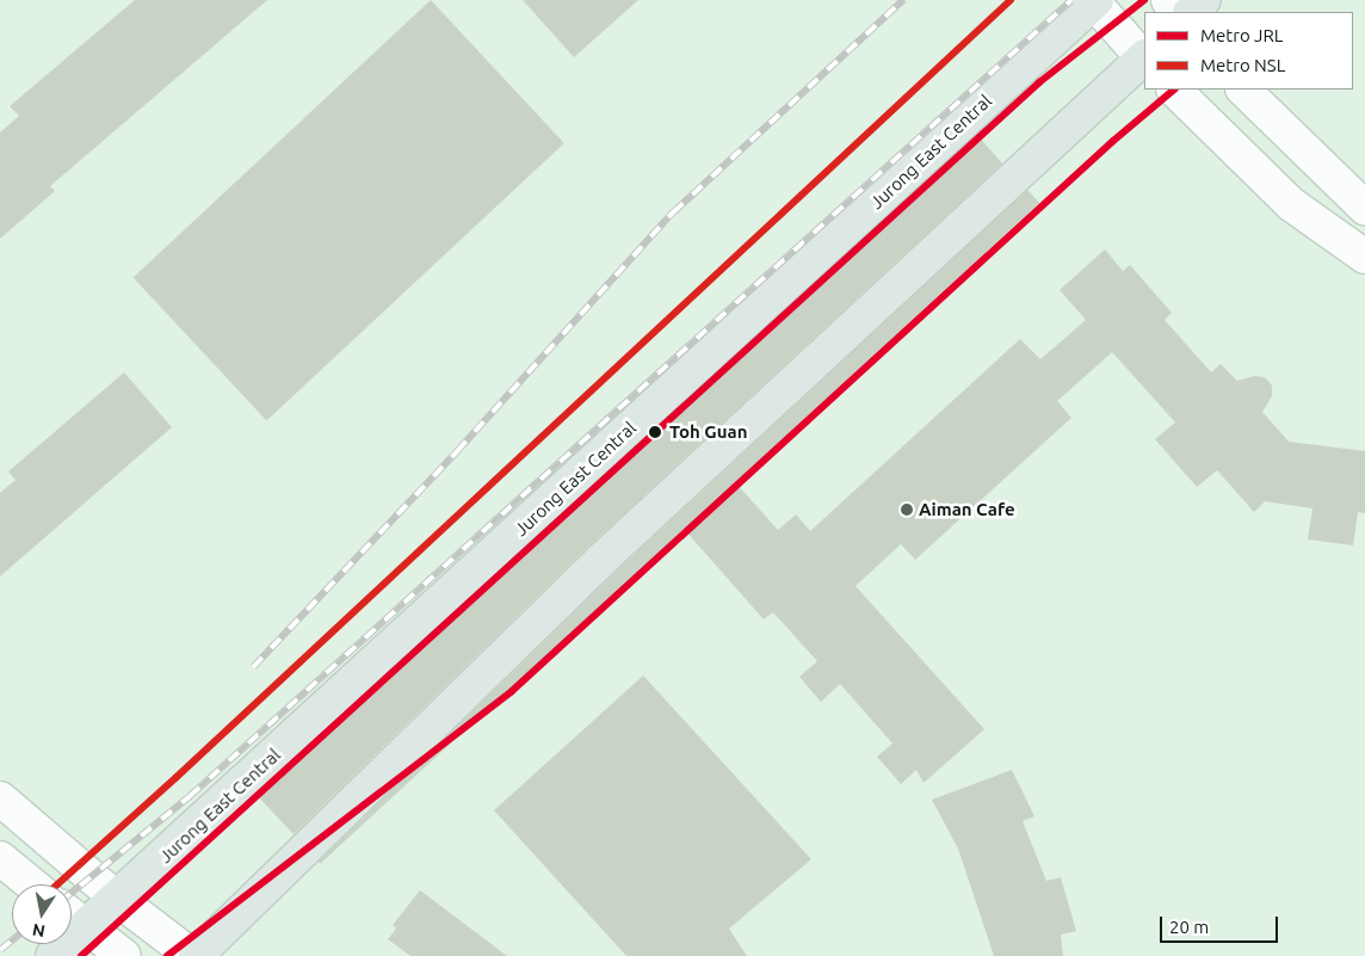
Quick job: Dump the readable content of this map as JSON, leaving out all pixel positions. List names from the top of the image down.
{
  "streets": {
    "main road": ["Jurong East Central"]
  },
  "places": ["Toh Guan", "Aiman Cafe"],
  "lines": ["metro line JRL", "metro line NSL"],
  "legend": ["Metro JRL", "Metro NSL"],
  "scale_bar": "20 m",
  "north": "bottom"
}
